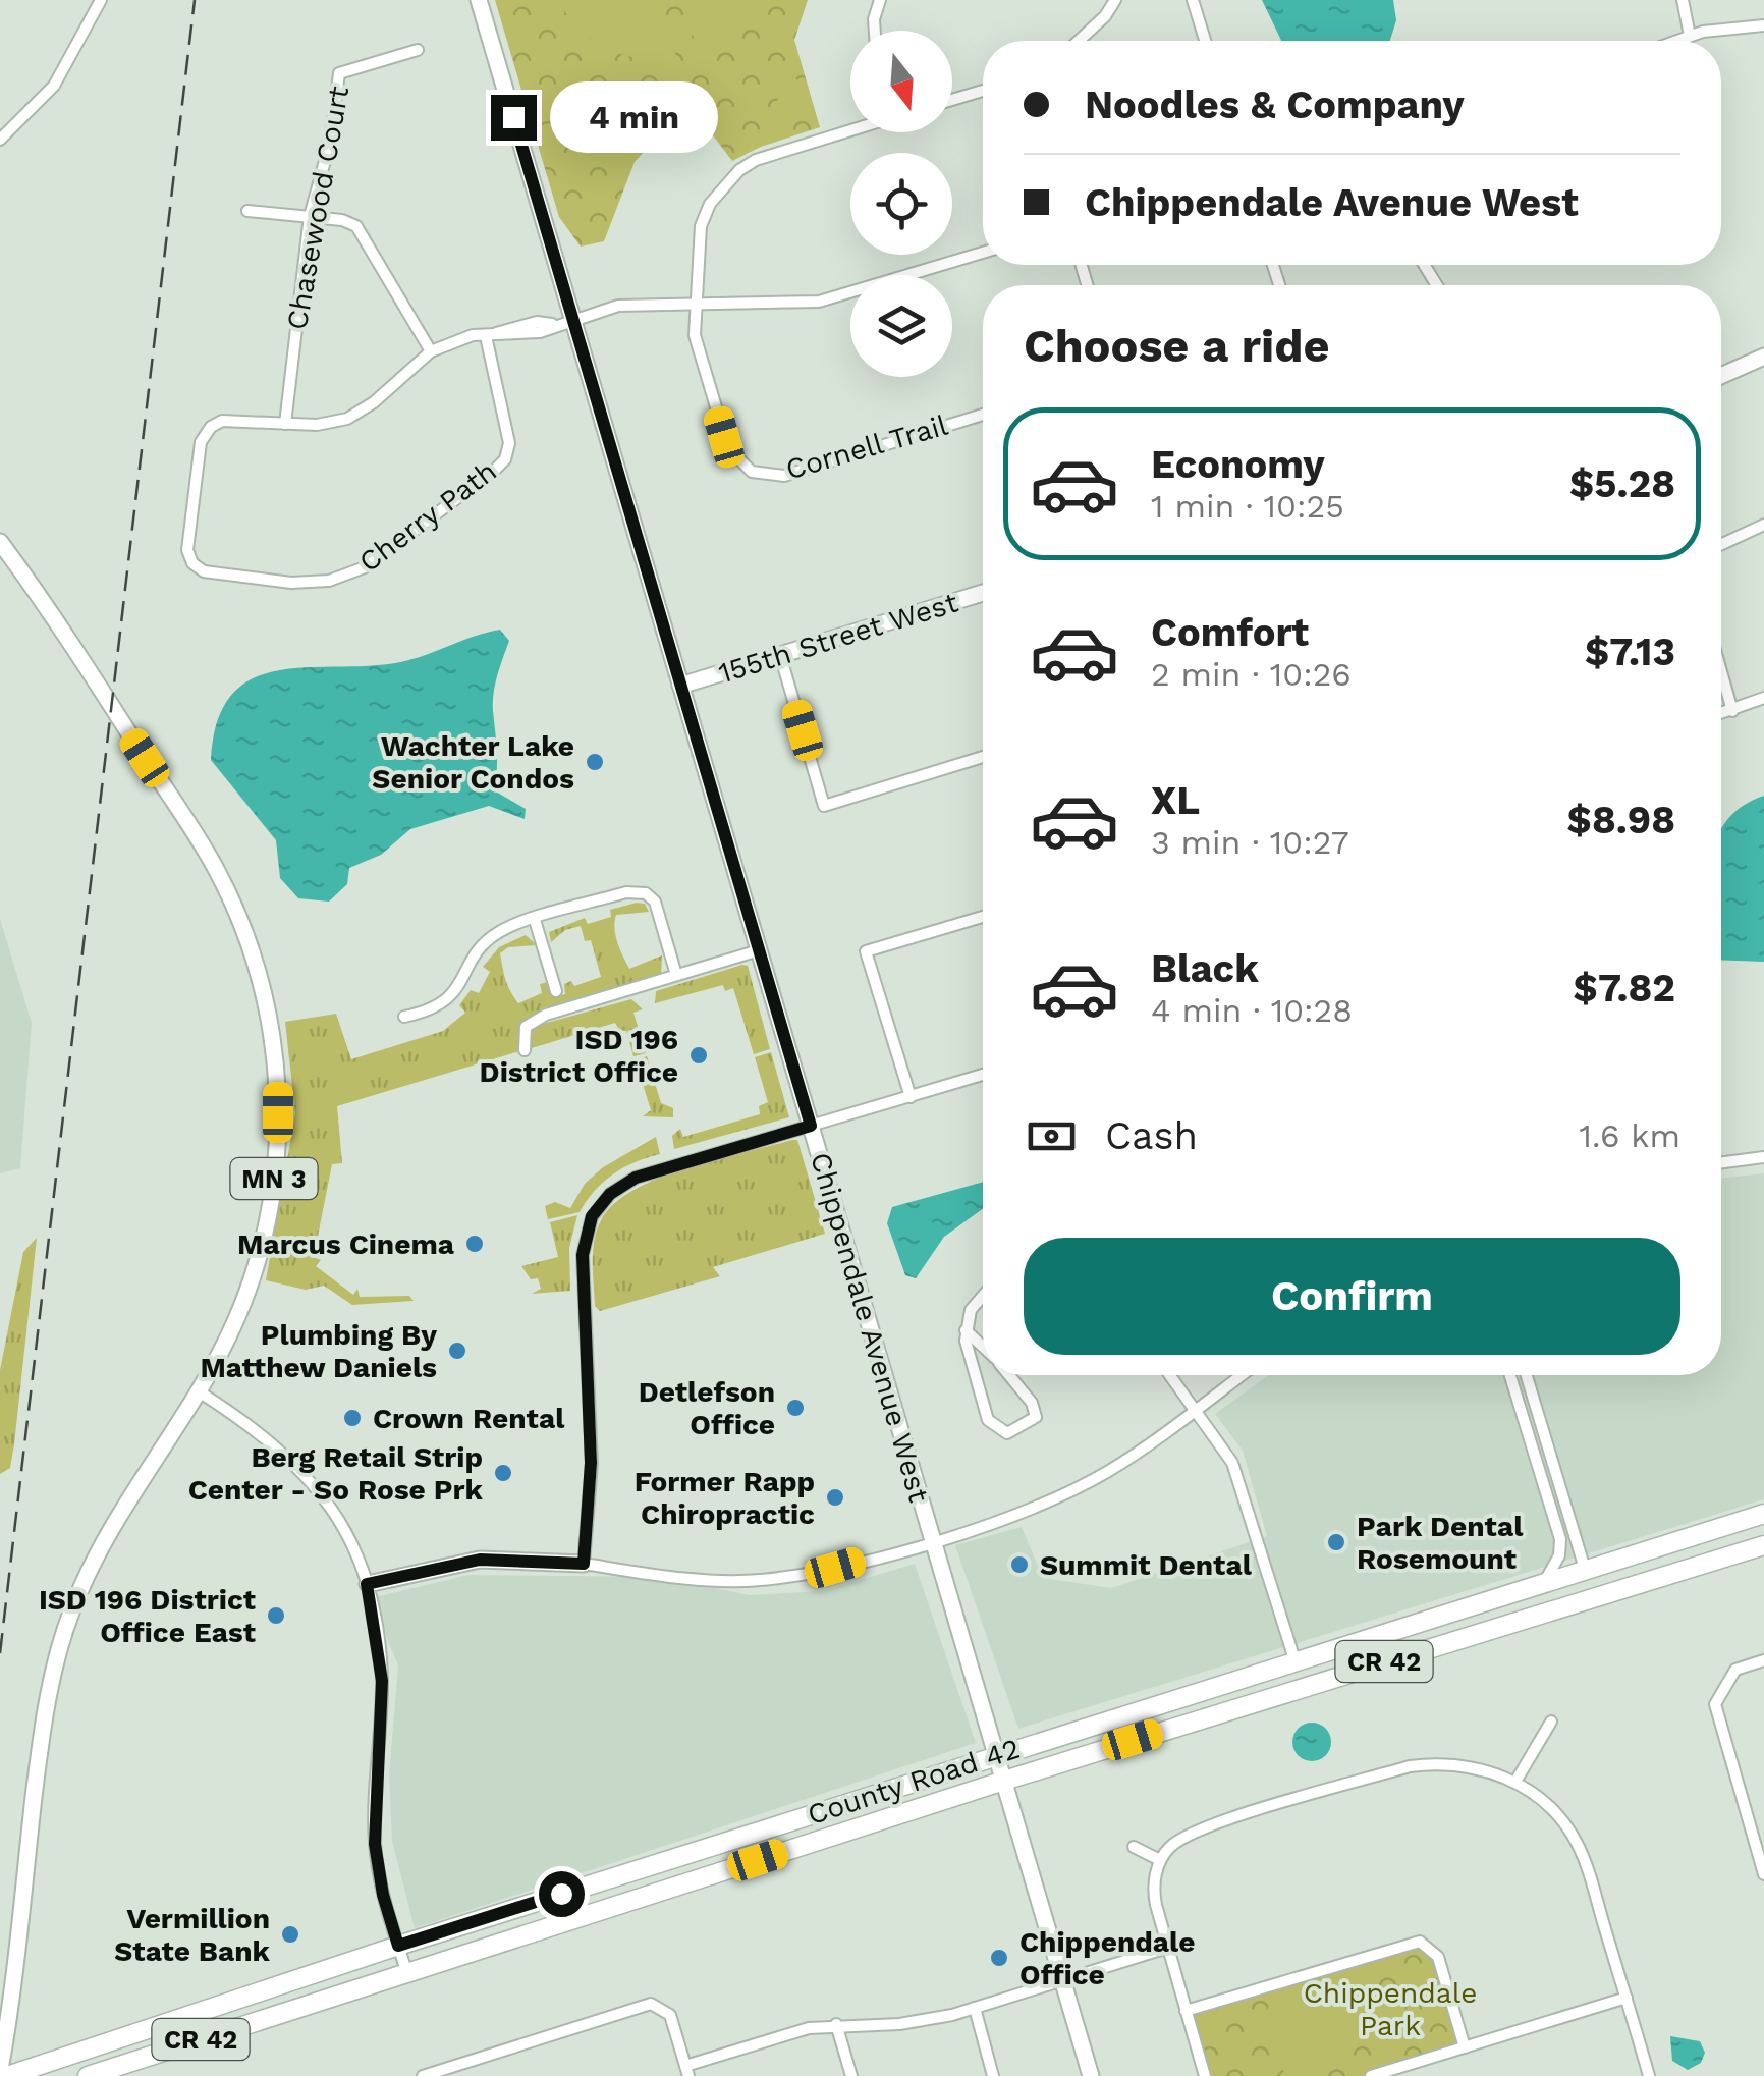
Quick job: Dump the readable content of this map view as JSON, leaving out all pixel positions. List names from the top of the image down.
{
  "streets": {
    "highway": ["CR 42", "County Road 42"],
    "street": [
      "Chasewood Court",
      "Cornell Trail",
      "Cherry Path",
      "155th Street West",
      "MN 3",
      "Chippendale Avenue West"
    ]
  },
  "crossings": [
    ["Chasewood Court", "Cherry Path"],
    ["155th Street West", "Chippendale Avenue West"],
    ["Chippendale Avenue West", "County Road 42"]
  ],
  "parks": ["Chippendale Park"],
  "places": [
    "Wachter Lake Senior Condos",
    "ISD 196 District Office",
    "Marcus Cinema",
    "Plumbing By Matthew Daniels",
    "Detlefson Office",
    "Crown Rental",
    "Berg Retail Strip Center - So Rose Prk",
    "Former Rapp Chiropractic",
    "Park Dental Rosemount",
    "Summit Dental",
    "ISD 196 District Office East",
    "Vermillion State Bank",
    "Chippendale Office"
  ],
  "north": "bottom",
  "page": {
    "banner": ["Noodles & Company", "Chippendale Avenue West"],
    "bubble": "4 min",
    "heading": "Choose a ride",
    "list": [
      {
        "name": "Economy",
        "note": "1 min · 10:25",
        "value": "$5.28"
      },
      {
        "name": "Comfort",
        "note": "2 min · 10:26",
        "value": "$7.13"
      },
      {
        "name": "XL",
        "note": "3 min · 10:27",
        "value": "$8.98"
      },
      {
        "name": "Black",
        "note": "4 min · 10:28",
        "value": "$7.82"
      }
    ],
    "pay": ["Cash", "1.6 km"],
    "buttons": "Confirm"
  }
}
